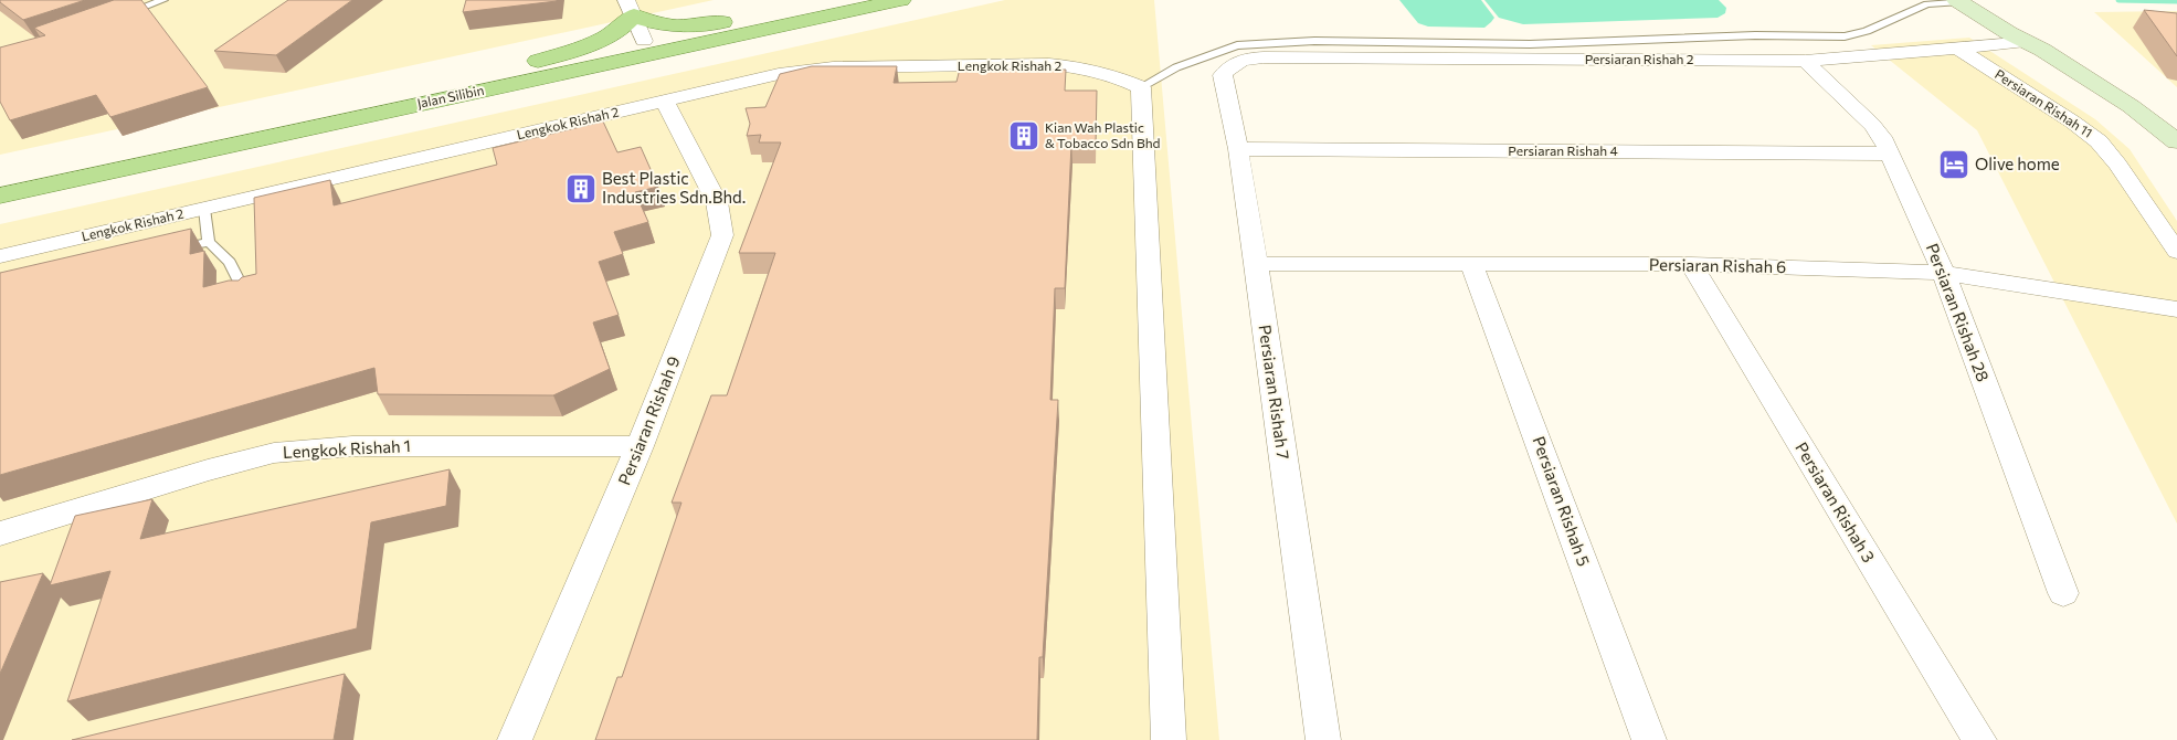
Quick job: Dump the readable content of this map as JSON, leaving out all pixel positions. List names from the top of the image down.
{
  "streets": {
    "main road": ["Jalan Silibin"],
    "street": [
      "Persiaran Rishah 2",
      "Lengkok Rishah 2",
      "Persiaran Rishah 11",
      "Persiaran Rishah 4",
      "Persiaran Rishah 6",
      "Persiaran Rishah 28",
      "Persiaran Rishah 7",
      "Persiaran Rishah 9",
      "Lengkok Rishah 1",
      "Persiaran Rishah 5",
      "Persiaran Rishah 3"
    ]
  },
  "crossings": [
    ["Persiaran Rishah 2", "Persiaran Rishah 11"],
    ["Persiaran Rishah 2", "Persiaran Rishah 28"],
    ["Persiaran Rishah 2", "Persiaran Rishah 7"],
    ["Lengkok Rishah 2", "Persiaran Rishah 9"],
    ["Persiaran Rishah 4", "Persiaran Rishah 28"],
    ["Persiaran Rishah 4", "Persiaran Rishah 7"],
    ["Persiaran Rishah 6", "Persiaran Rishah 28"],
    ["Persiaran Rishah 6", "Persiaran Rishah 7"],
    ["Persiaran Rishah 6", "Persiaran Rishah 5"],
    ["Persiaran Rishah 6", "Persiaran Rishah 3"],
    ["Persiaran Rishah 9", "Lengkok Rishah 1"]
  ],
  "places": {
    "building": ["Kian Wah Plastic & Tobacco Sdn Bhd", "Best Plastic Industries Sdn.Bhd."],
    "hotel": ["Olive home"]
  }
}
